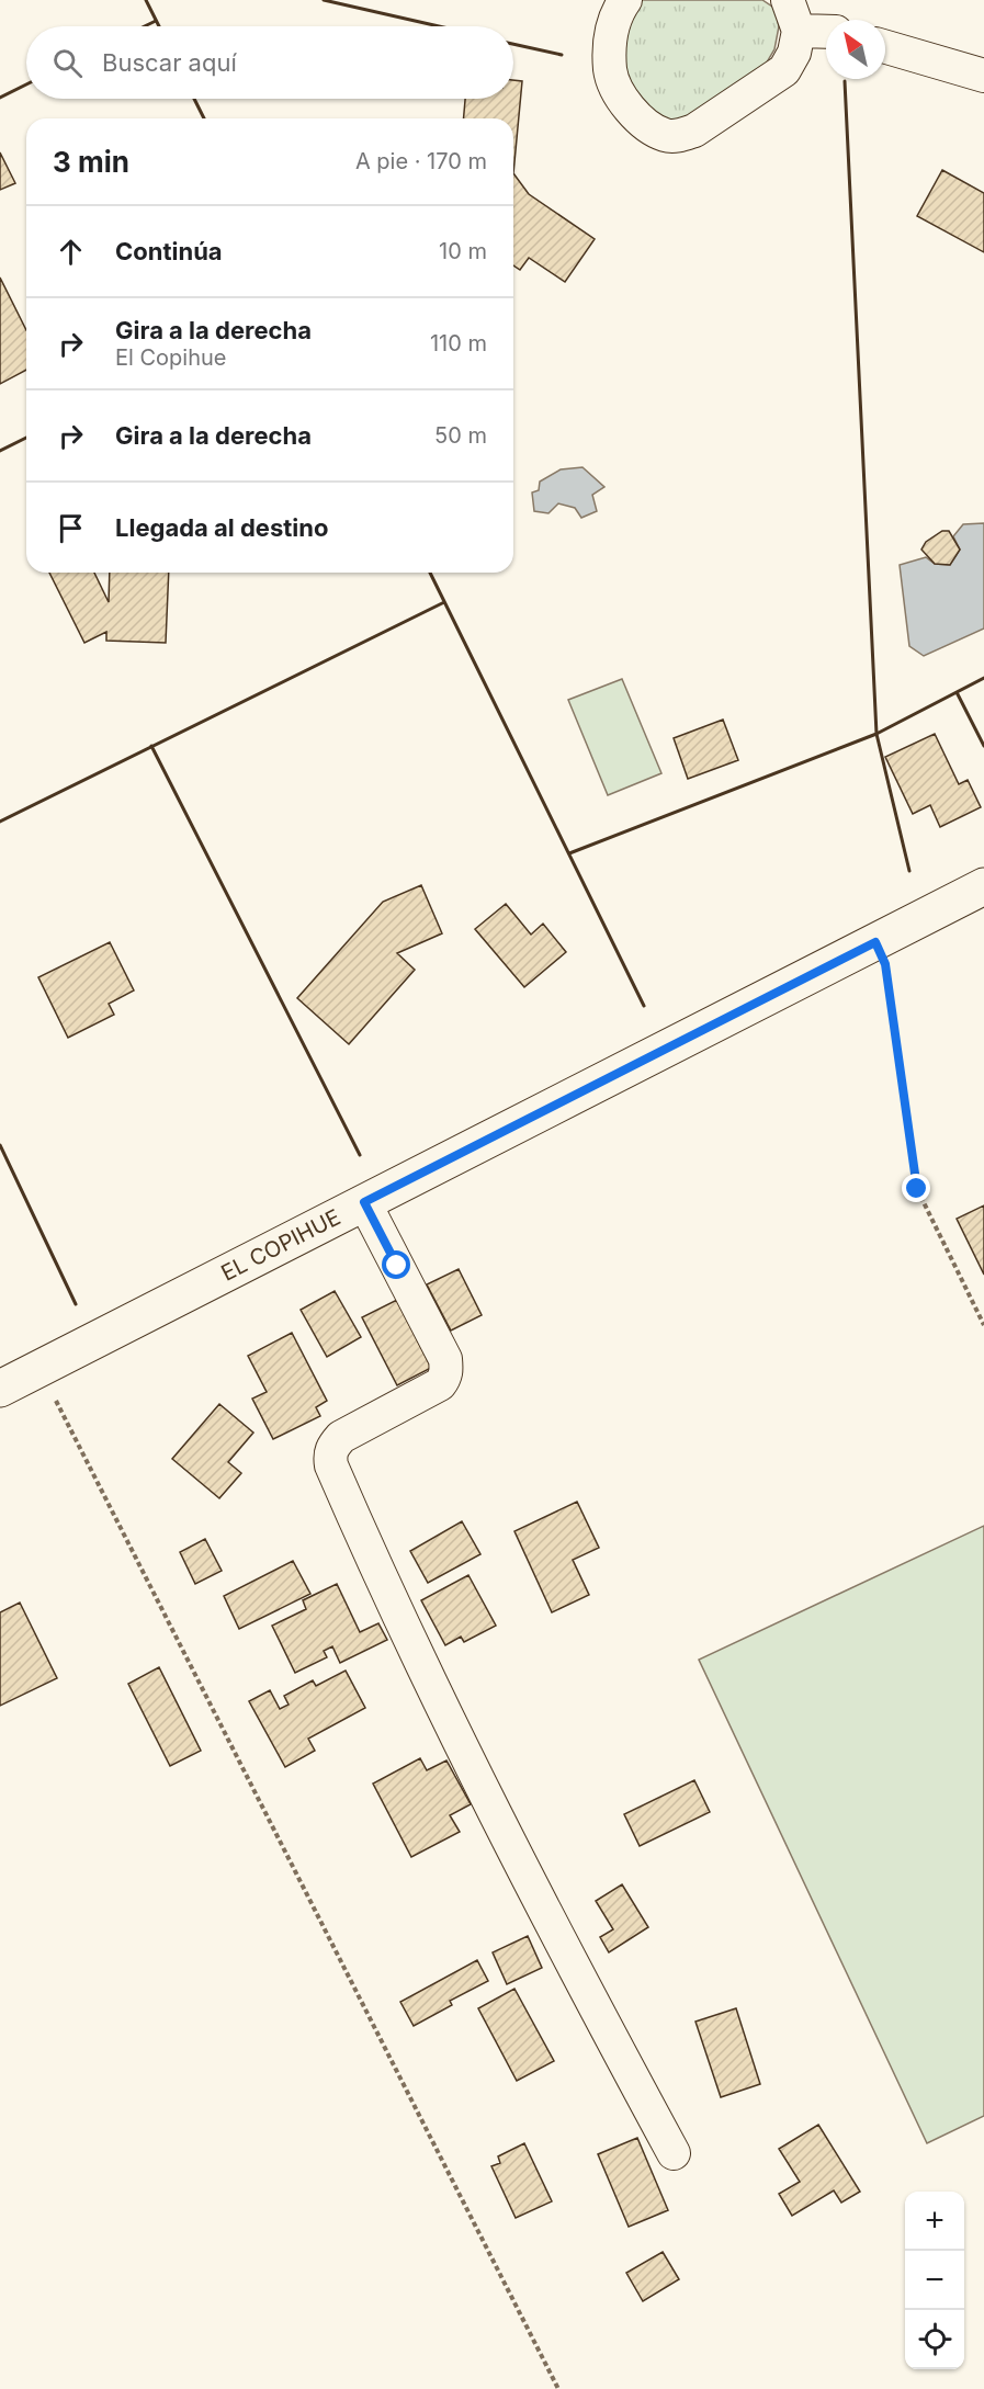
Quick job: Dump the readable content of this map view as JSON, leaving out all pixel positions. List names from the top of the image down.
{
  "streets": {
    "main road": ["EL COPIHUE"]
  },
  "north": "top left",
  "page": {
    "search": "Buscar aquí",
    "heading": ["3 min", "A pie · 170 m"],
    "list": [
      ["Continúa", "10 m"],
      ["Gira a la derecha", "El Copihue", "110 m"],
      ["Gira a la derecha", "50 m"],
      "Llegada al destino"
    ],
    "map_buttons": ["+", "−"]
  }
}
